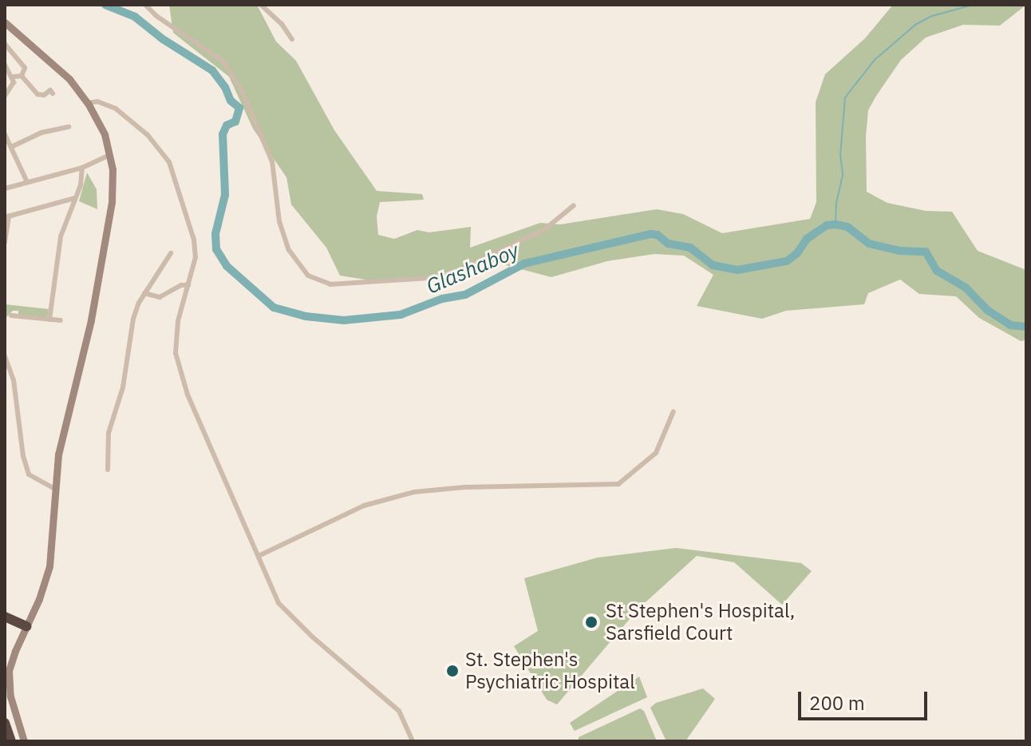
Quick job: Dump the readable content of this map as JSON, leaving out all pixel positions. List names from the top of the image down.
{
  "water": ["Glashaboy"],
  "places": ["St Stephen's Hospital, Sarsfield Court", "St. Stephen's Psychiatric Hospital"],
  "scale_bar": "200 m"
}
